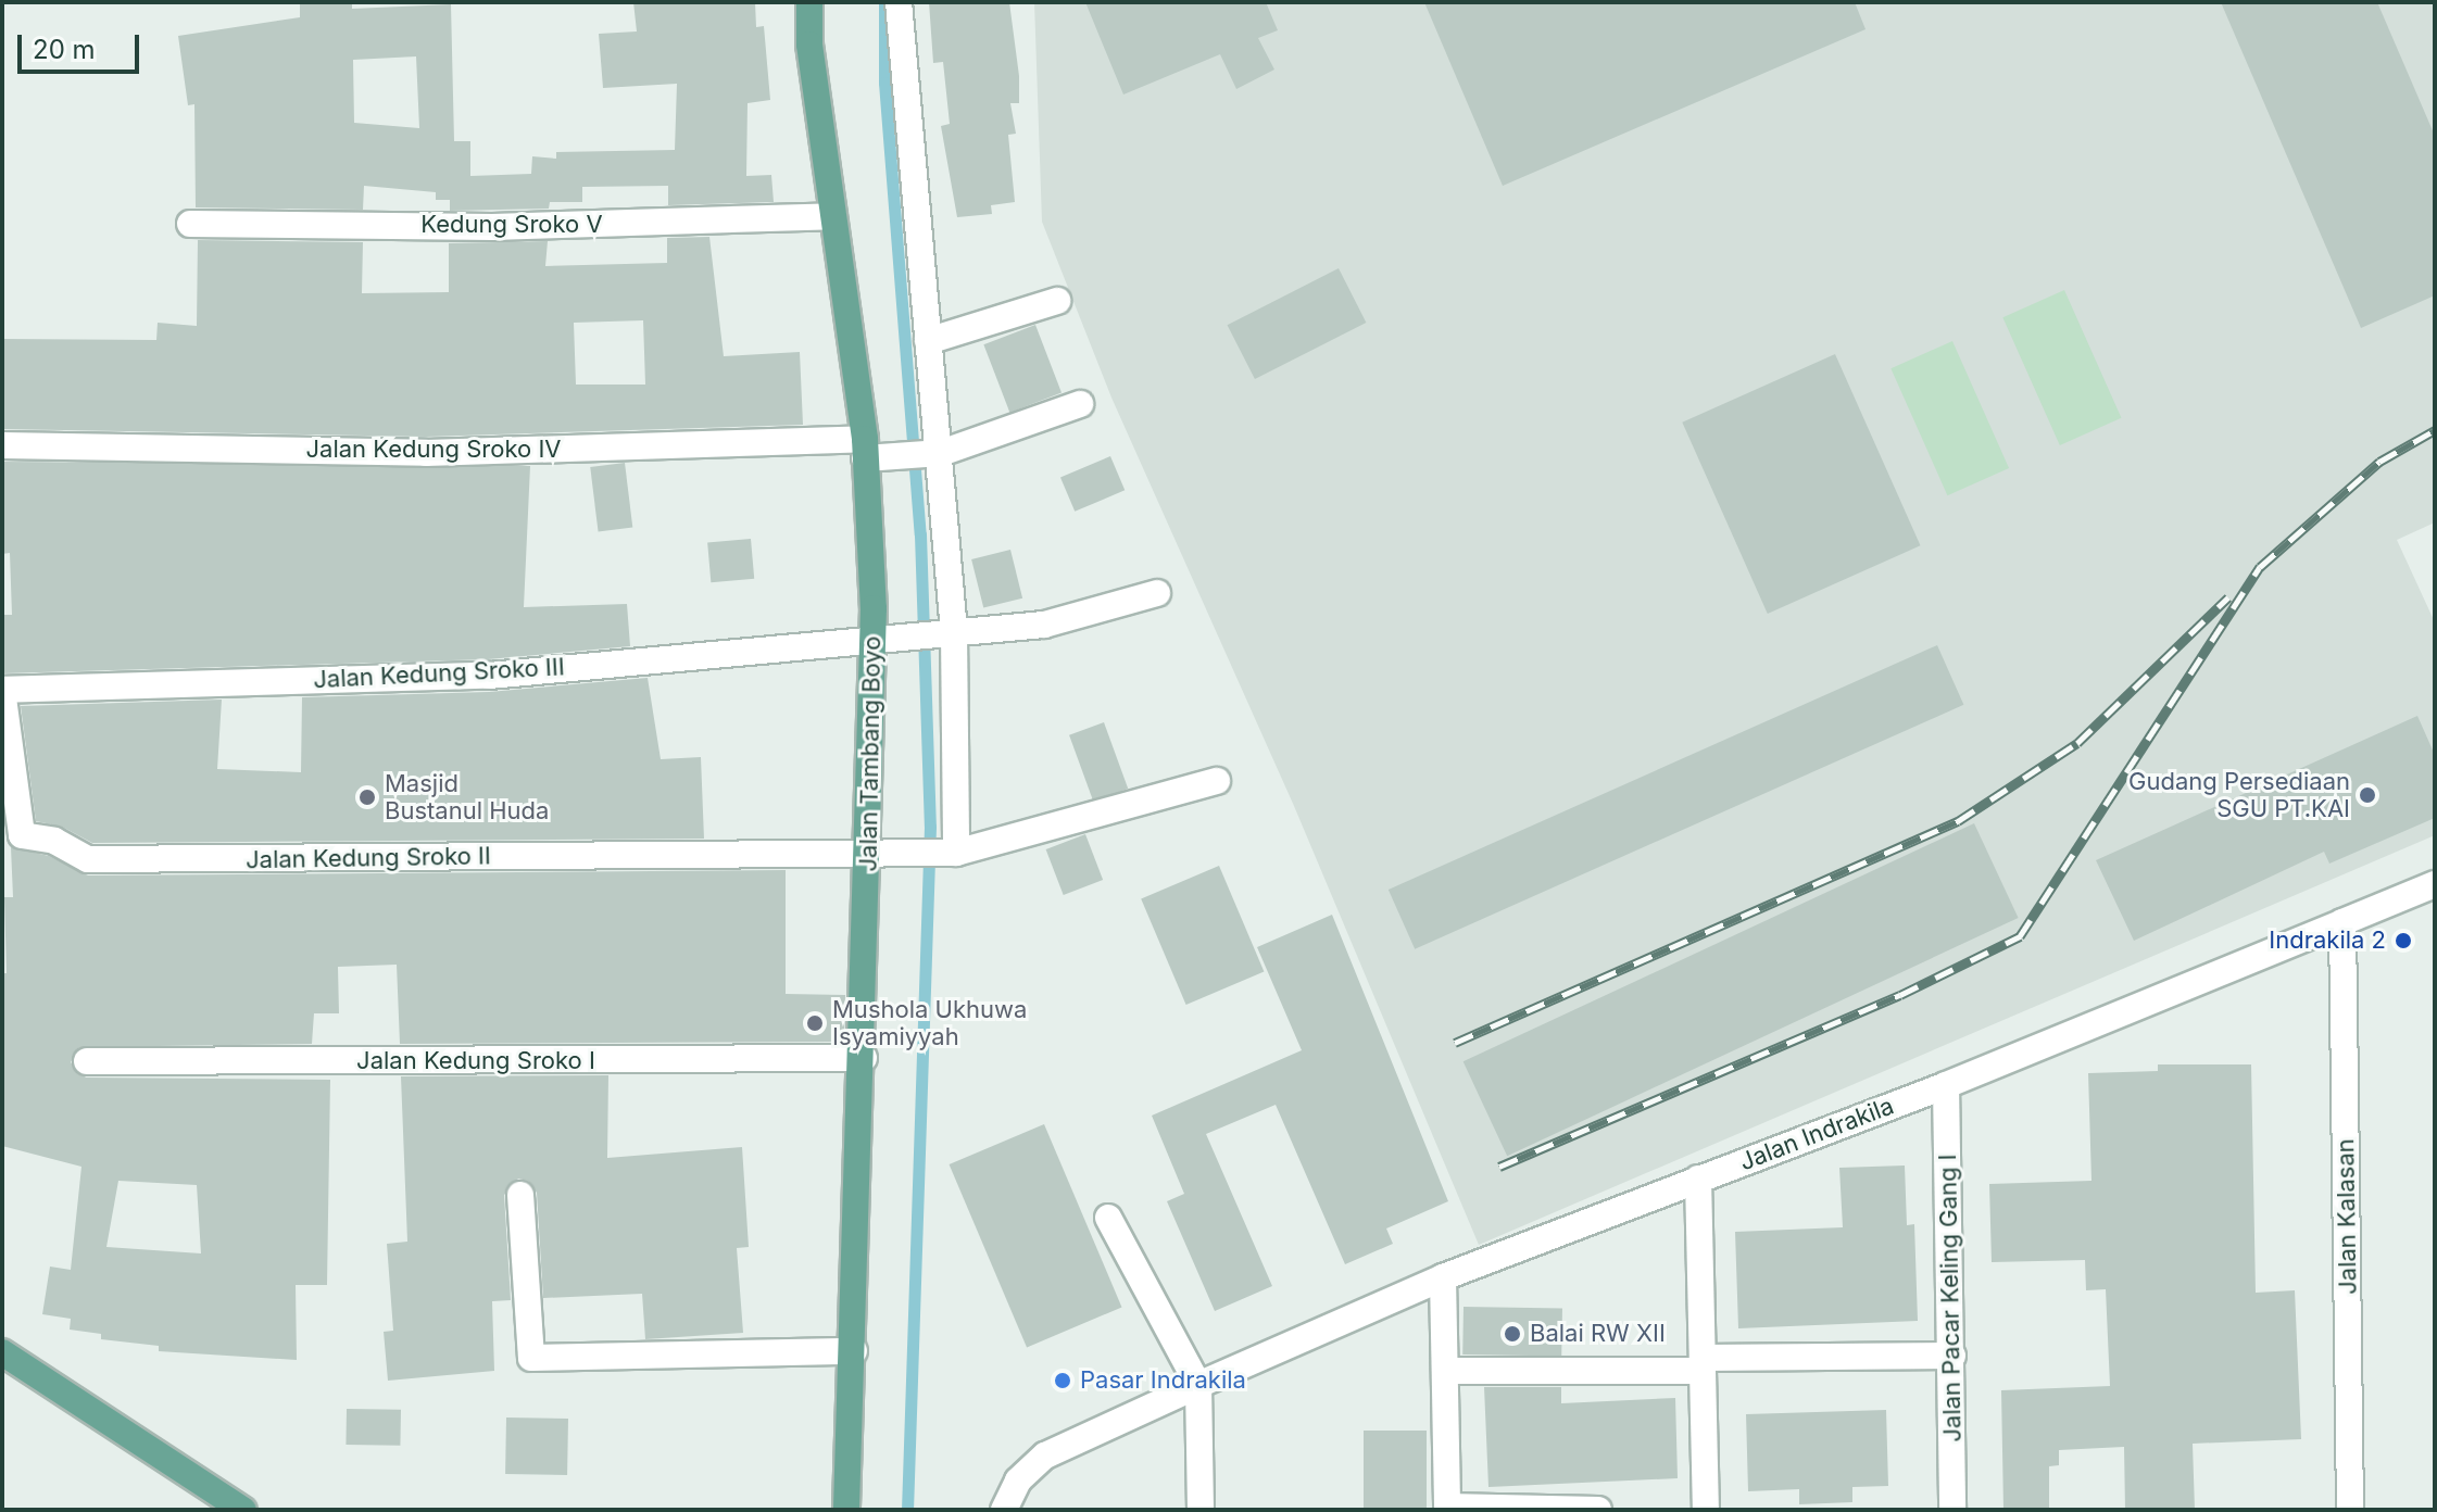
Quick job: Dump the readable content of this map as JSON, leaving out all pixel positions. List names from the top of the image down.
{
  "streets": {
    "main road": ["Jalan Tambang Boyo"],
    "street": [
      "Kedung Sroko V",
      "Jalan Kedung Sroko IV",
      "Jalan Kedung Sroko III",
      "Jalan Kedung Sroko II",
      "Jalan Kedung Sroko I",
      "Jalan Indrakila",
      "Jalan Kalasan",
      "Jalan Pacar Keling Gang I"
    ]
  },
  "crossings": [
    ["Kedung Sroko V", "Jalan Tambang Boyo"],
    ["Jalan Kedung Sroko IV", "Jalan Tambang Boyo"],
    ["Jalan Kedung Sroko III", "Jalan Tambang Boyo"],
    ["Jalan Kedung Sroko III", "Jalan Kedung Sroko II"],
    ["Jalan Tambang Boyo", "Jalan Kedung Sroko II"],
    ["Jalan Tambang Boyo", "Jalan Kedung Sroko I"],
    ["Jalan Indrakila", "Jalan Kalasan"],
    ["Jalan Indrakila", "Jalan Pacar Keling Gang I"]
  ],
  "places": [
    "Gudang Persediaan SGU PT.KAI",
    "Masjid Bustanul Huda",
    "Indrakila 2",
    "Mushola Ukhuwa Isyamiyyah",
    "Balai RW XII",
    "Pasar Indrakila"
  ],
  "scale_bar": "20 m"
}
